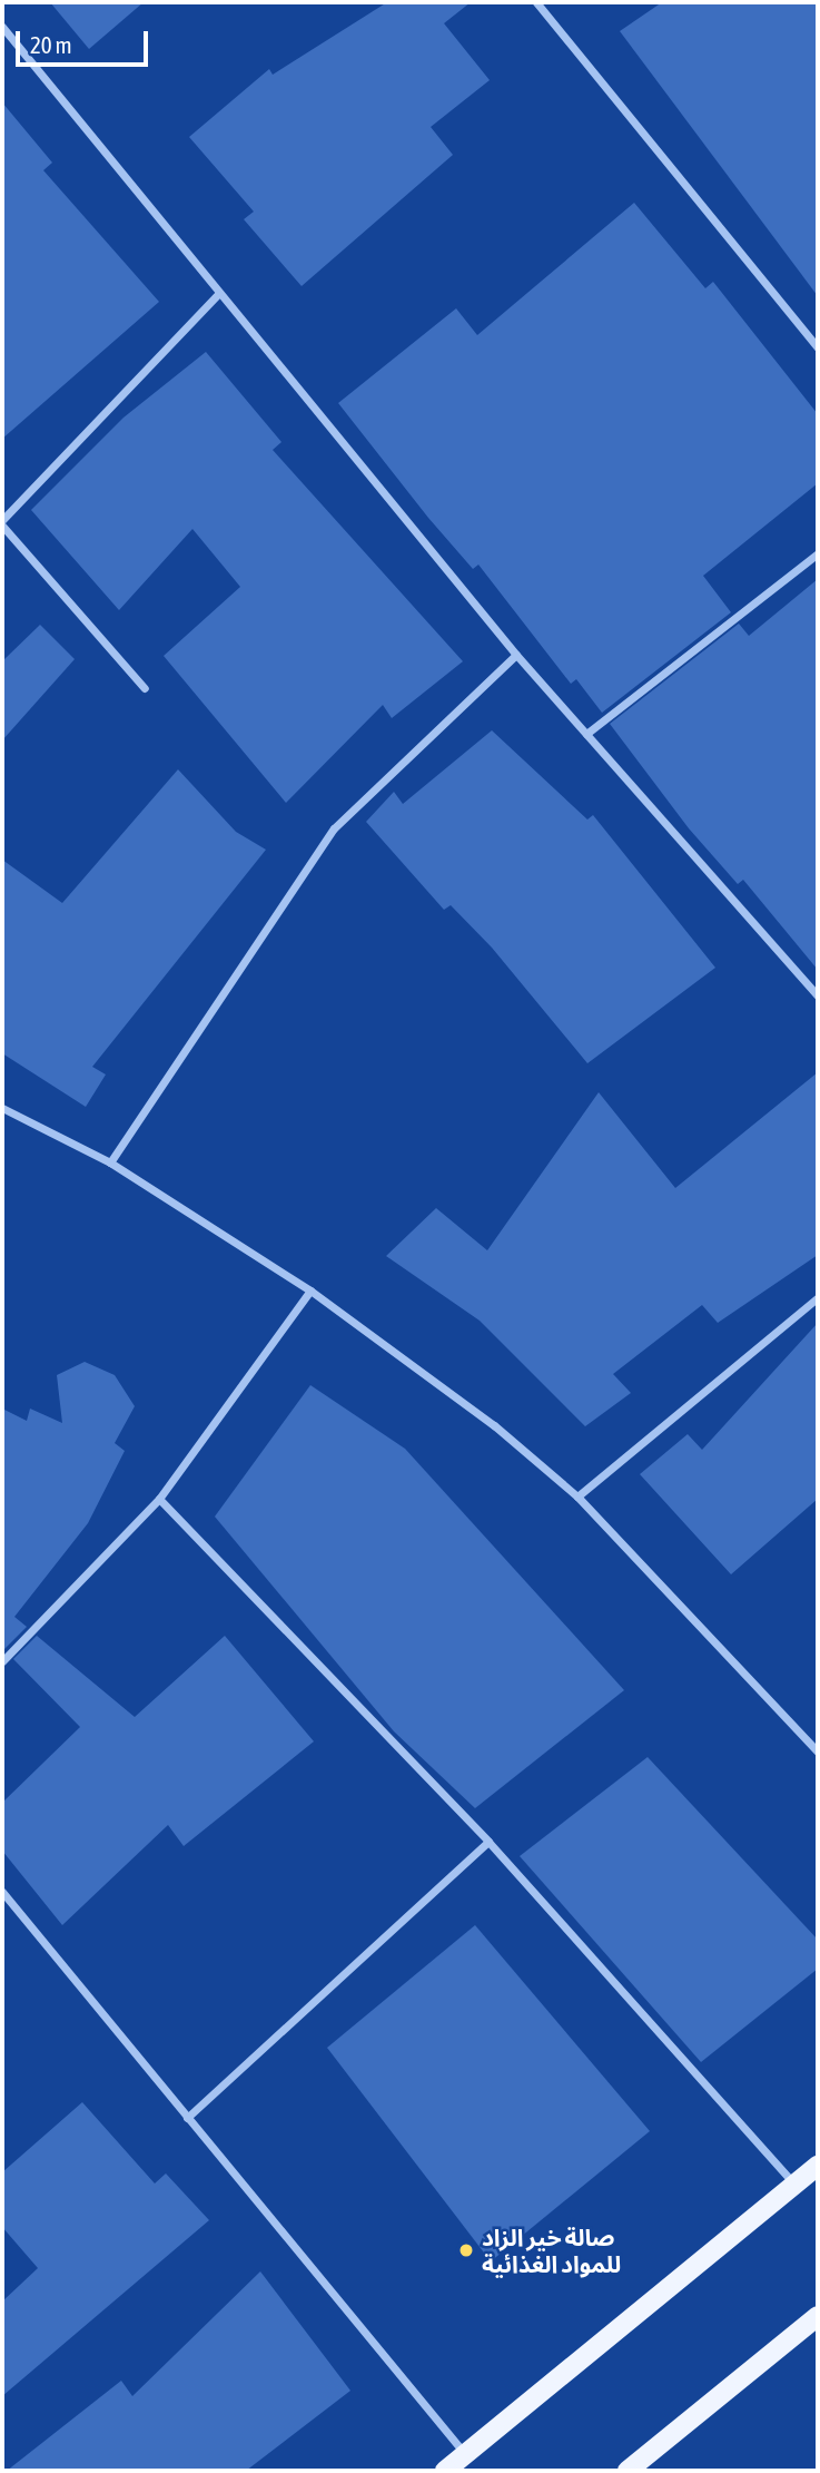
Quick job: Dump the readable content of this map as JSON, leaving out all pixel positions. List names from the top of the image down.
{
  "places": ["صالة خير الزاد للمواد الغذائية"],
  "scale_bar": "20 m"
}
